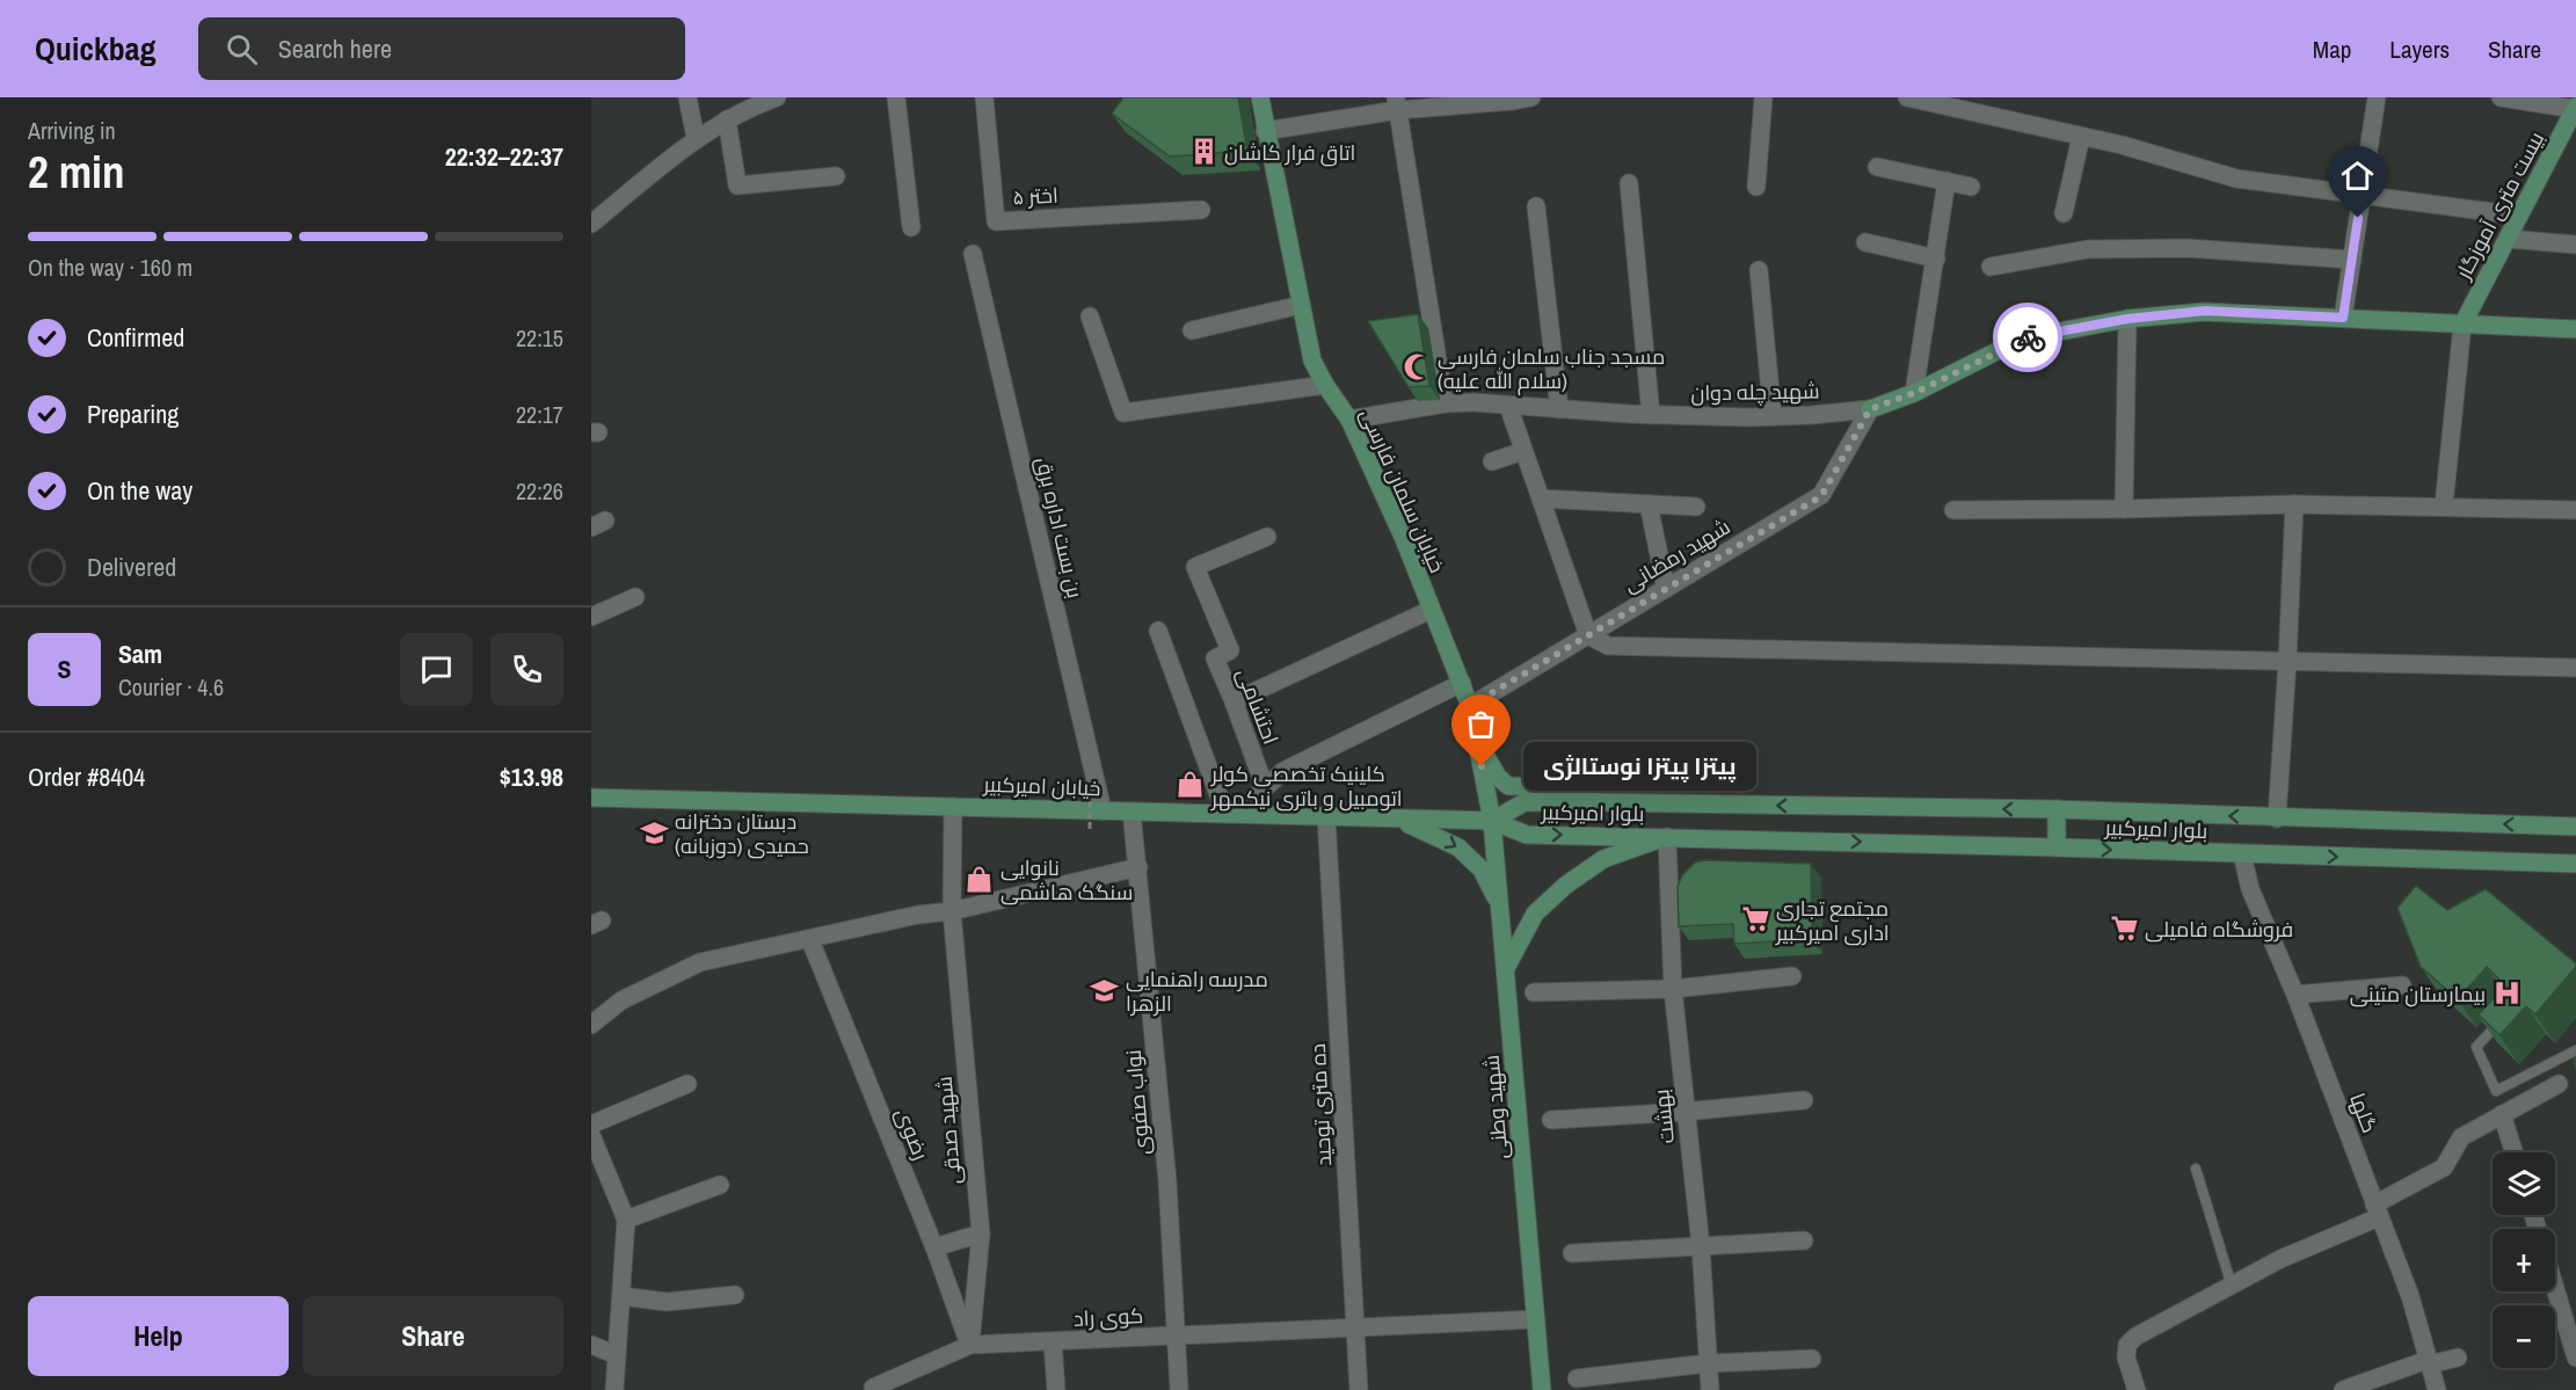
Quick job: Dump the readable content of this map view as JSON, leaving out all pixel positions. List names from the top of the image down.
{
  "streets": {
    "main road": [
      "بیست متری آموزگار",
      "خیابان سلمان فارسی",
      "خیابان امیرکبیر",
      "بلوار امیرکبیر",
      "شهید وطنی"
    ],
    "street": [
      "اختر ۵",
      "شهید چله دوان",
      "بن بست اداره برق",
      "شهید رمضانی",
      "احتشامی",
      "نواب صفوی",
      "ده متری توحید",
      "گلها",
      "بهشت",
      "شهید صدقی",
      "رضوی",
      "کوی راد"
    ]
  },
  "crossings": [
    ["شهید چله دوان", "خیابان سلمان فارسی"],
    ["شهید چله دوان", "شهید رمضانی"],
    ["خیابان سلمان فارسی", "شهید رمضانی"],
    ["خیابان سلمان فارسی", "خیابان امیرکبیر"],
    ["خیابان سلمان فارسی", "بلوار امیرکبیر"],
    ["خیابان سلمان فارسی", "شهید وطنی"],
    ["بن بست اداره برق", "خیابان امیرکبیر"],
    ["خیابان امیرکبیر", "بلوار امیرکبیر"],
    ["خیابان امیرکبیر", "نواب صفوی"],
    ["خیابان امیرکبیر", "ده متری توحید"],
    ["خیابان امیرکبیر", "شهید وطنی"],
    ["خیابان امیرکبیر", "شهید صدقی"],
    ["بلوار امیرکبیر", "شهید وطنی"],
    ["بلوار امیرکبیر", "گلها"],
    ["بلوار امیرکبیر", "بهشت"],
    ["نواب صفوی", "کوی راد"],
    ["ده متری توحید", "کوی راد"],
    ["شهید وطنی", "کوی راد"],
    ["شهید صدقی", "رضوی"],
    ["شهید صدقی", "کوی راد"],
    ["رضوی", "کوی راد"]
  ],
  "places": {
    "building": ["اتاق فرار کاشان"],
    "mosque": ["مسجد جناب سلمان فارسی (سلام الله علیه)"],
    "other": ["پیتزا پیتزا نوستالژی"],
    "shop": ["کلینیک تخصصی کولر اتومبیل و باتری نیکمهر", "نانوایی سنگک هاشمی"],
    "school or university": ["دبستان دخترانه حمیدی (دوزبانه)", "مدرسه راهنمایی الزهرا"],
    "supermarket": ["مجتمع تجاری اداری امیرکبیر", "فروشگاه فامیلی"],
    "hospital": ["بیمارستان متینی"]
  },
  "page": {
    "header": "Quickbag",
    "search": "Search here",
    "nav": ["Map", "Layers", "Share"],
    "heading": ["2 min", "Arriving in", "22:32–22:37"],
    "panel": [
      "Sam",
      "Courier · 4.6",
      "Order #8404",
      "$13.98"
    ],
    "bar": "On the way · 160 m",
    "list": [
      ["Confirmed", "22:15"],
      ["Preparing", "22:17"],
      ["On the way", "22:26"],
      "Delivered"
    ],
    "round": "S",
    "bubble": "پیتزا پیتزا نوستالژی",
    "map_buttons": ["+", "−"],
    "buttons": ["Help", "Share"]
  }
}
